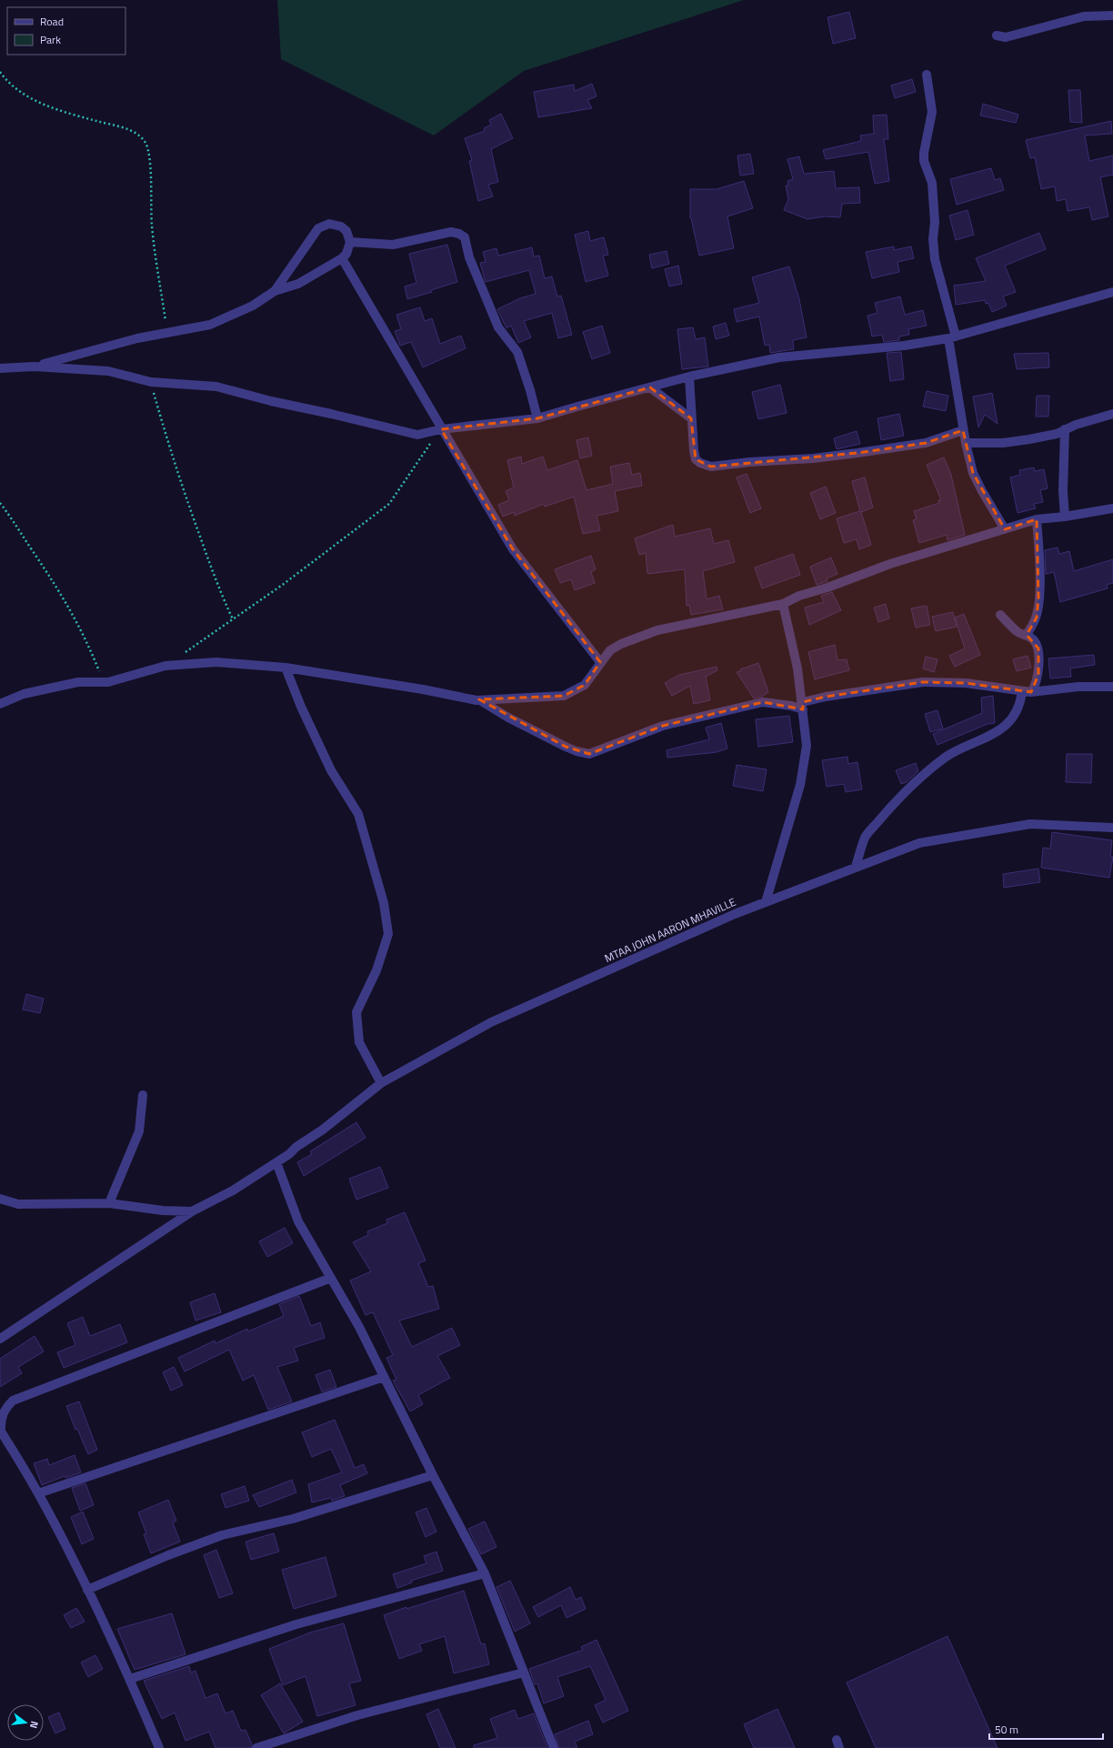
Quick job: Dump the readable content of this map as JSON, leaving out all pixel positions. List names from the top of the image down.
{
  "streets": {
    "street": ["MTAA JOHN AARON MHAVILLE"]
  },
  "legend": ["Road", "Park"],
  "scale_bar": "50 m",
  "north": "right"
}
